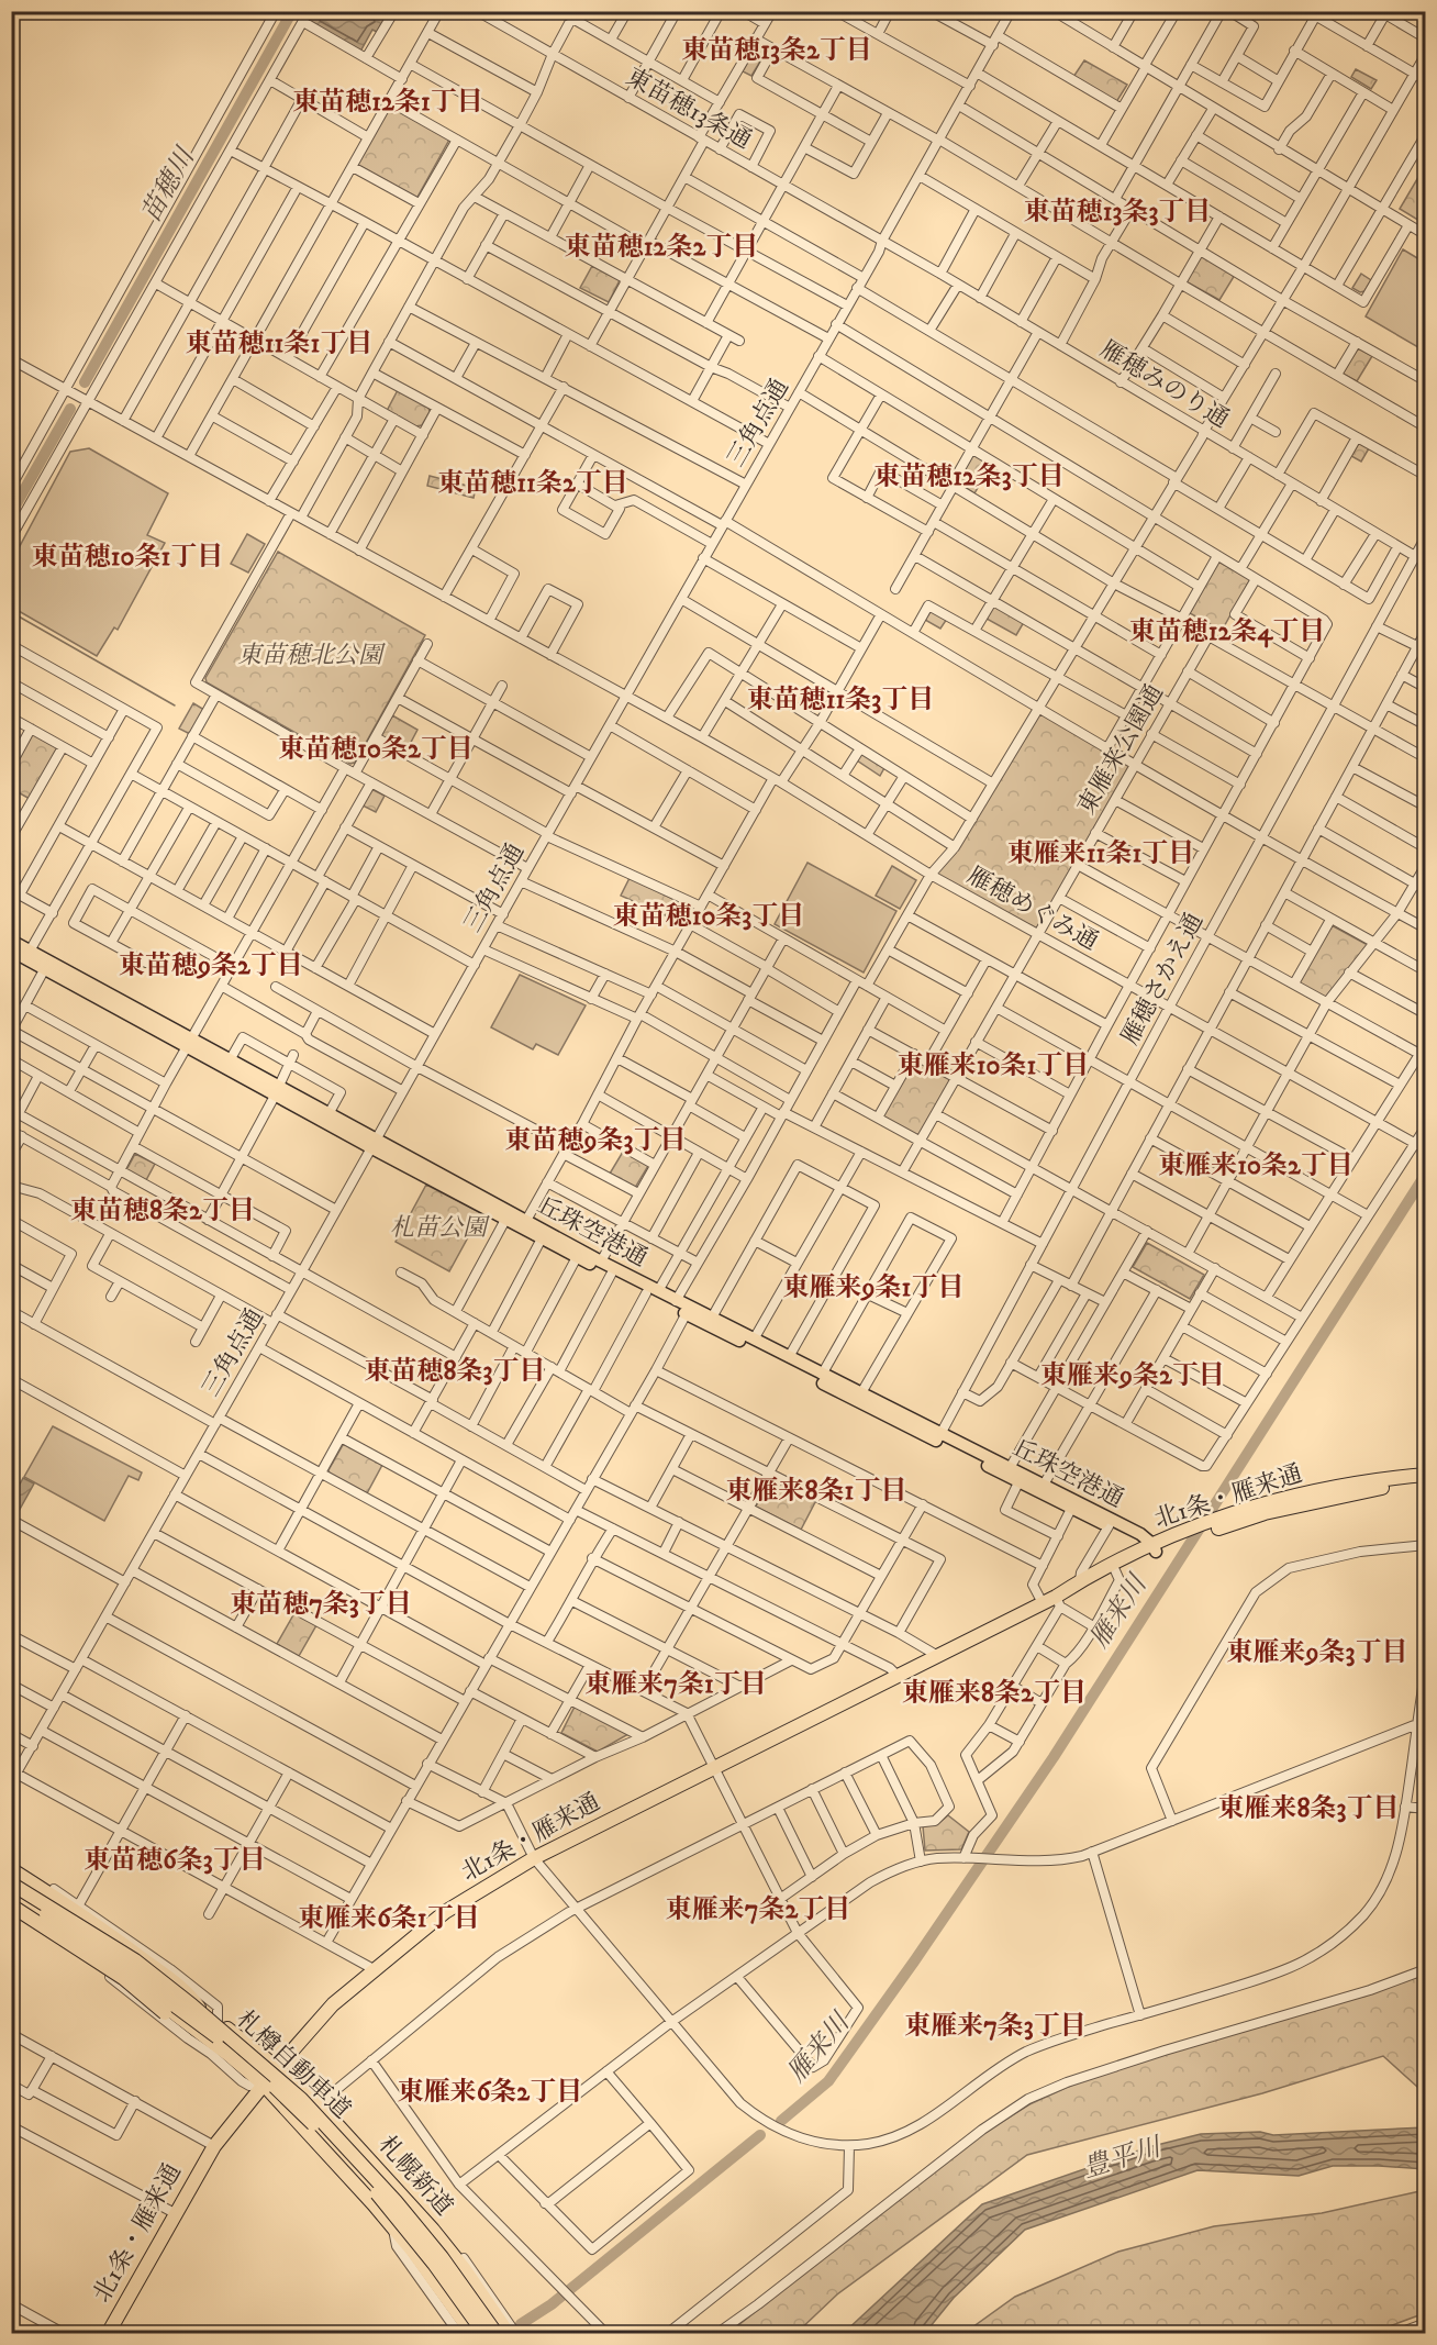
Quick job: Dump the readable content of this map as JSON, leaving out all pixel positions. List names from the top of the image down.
{
  "streets": {
    "highway": ["北1条・雁来通", "札樽自動車道", "札幌新道"],
    "main road": ["丘珠空港通"],
    "street": [
      "東苗穂13条通",
      "雁穂みのり通",
      "三角点通",
      "東雁来公園通",
      "雁穂めぐみ通",
      "雁穂さかえ通"
    ]
  },
  "crossings": [
    ["東苗穂13条通", "雁穂みのり通"],
    ["東苗穂13条通", "三角点通"],
    ["雁穂みのり通", "三角点通"],
    ["雁穂みのり通", "雁穂さかえ通"],
    ["三角点通", "雁穂めぐみ通"],
    ["三角点通", "丘珠空港通"],
    ["東雁来公園通", "雁穂めぐみ通"],
    ["雁穂めぐみ通", "雁穂さかえ通"],
    ["雁穂さかえ通", "丘珠空港通"],
    ["丘珠空港通", "北1条・雁来通"],
    ["北1条・雁来通", "札幌新道"],
    ["札樽自動車道", "札幌新道"]
  ],
  "districts": [
    "東苗穂13条2丁目",
    "東苗穂12条1丁目",
    "東苗穂13条3丁目",
    "東苗穂12条2丁目",
    "東苗穂11条1丁目",
    "東苗穂12条3丁目",
    "東苗穂11条2丁目",
    "東苗穂10条1丁目",
    "東苗穂12条4丁目",
    "東苗穂11条3丁目",
    "東苗穂10条2丁目",
    "東雁来11条1丁目",
    "東苗穂10条3丁目",
    "東苗穂9条2丁目",
    "東雁来10条1丁目",
    "東苗穂9条3丁目",
    "東雁来10条2丁目",
    "東苗穂8条2丁目",
    "東雁来9条1丁目",
    "東苗穂8条3丁目",
    "東雁来9条2丁目",
    "東雁来8条1丁目",
    "東苗穂7条3丁目",
    "東雁来9条3丁目",
    "東雁来7条1丁目",
    "東雁来8条2丁目",
    "東雁来8条3丁目",
    "東苗穂6条3丁目",
    "東雁来7条2丁目",
    "東雁来6条1丁目",
    "東雁来7条3丁目",
    "東雁来6条2丁目"
  ],
  "water": ["苗穂川", "雁来川", "豊平川"],
  "parks": ["東苗穂北公園", "札苗公園"]
}
